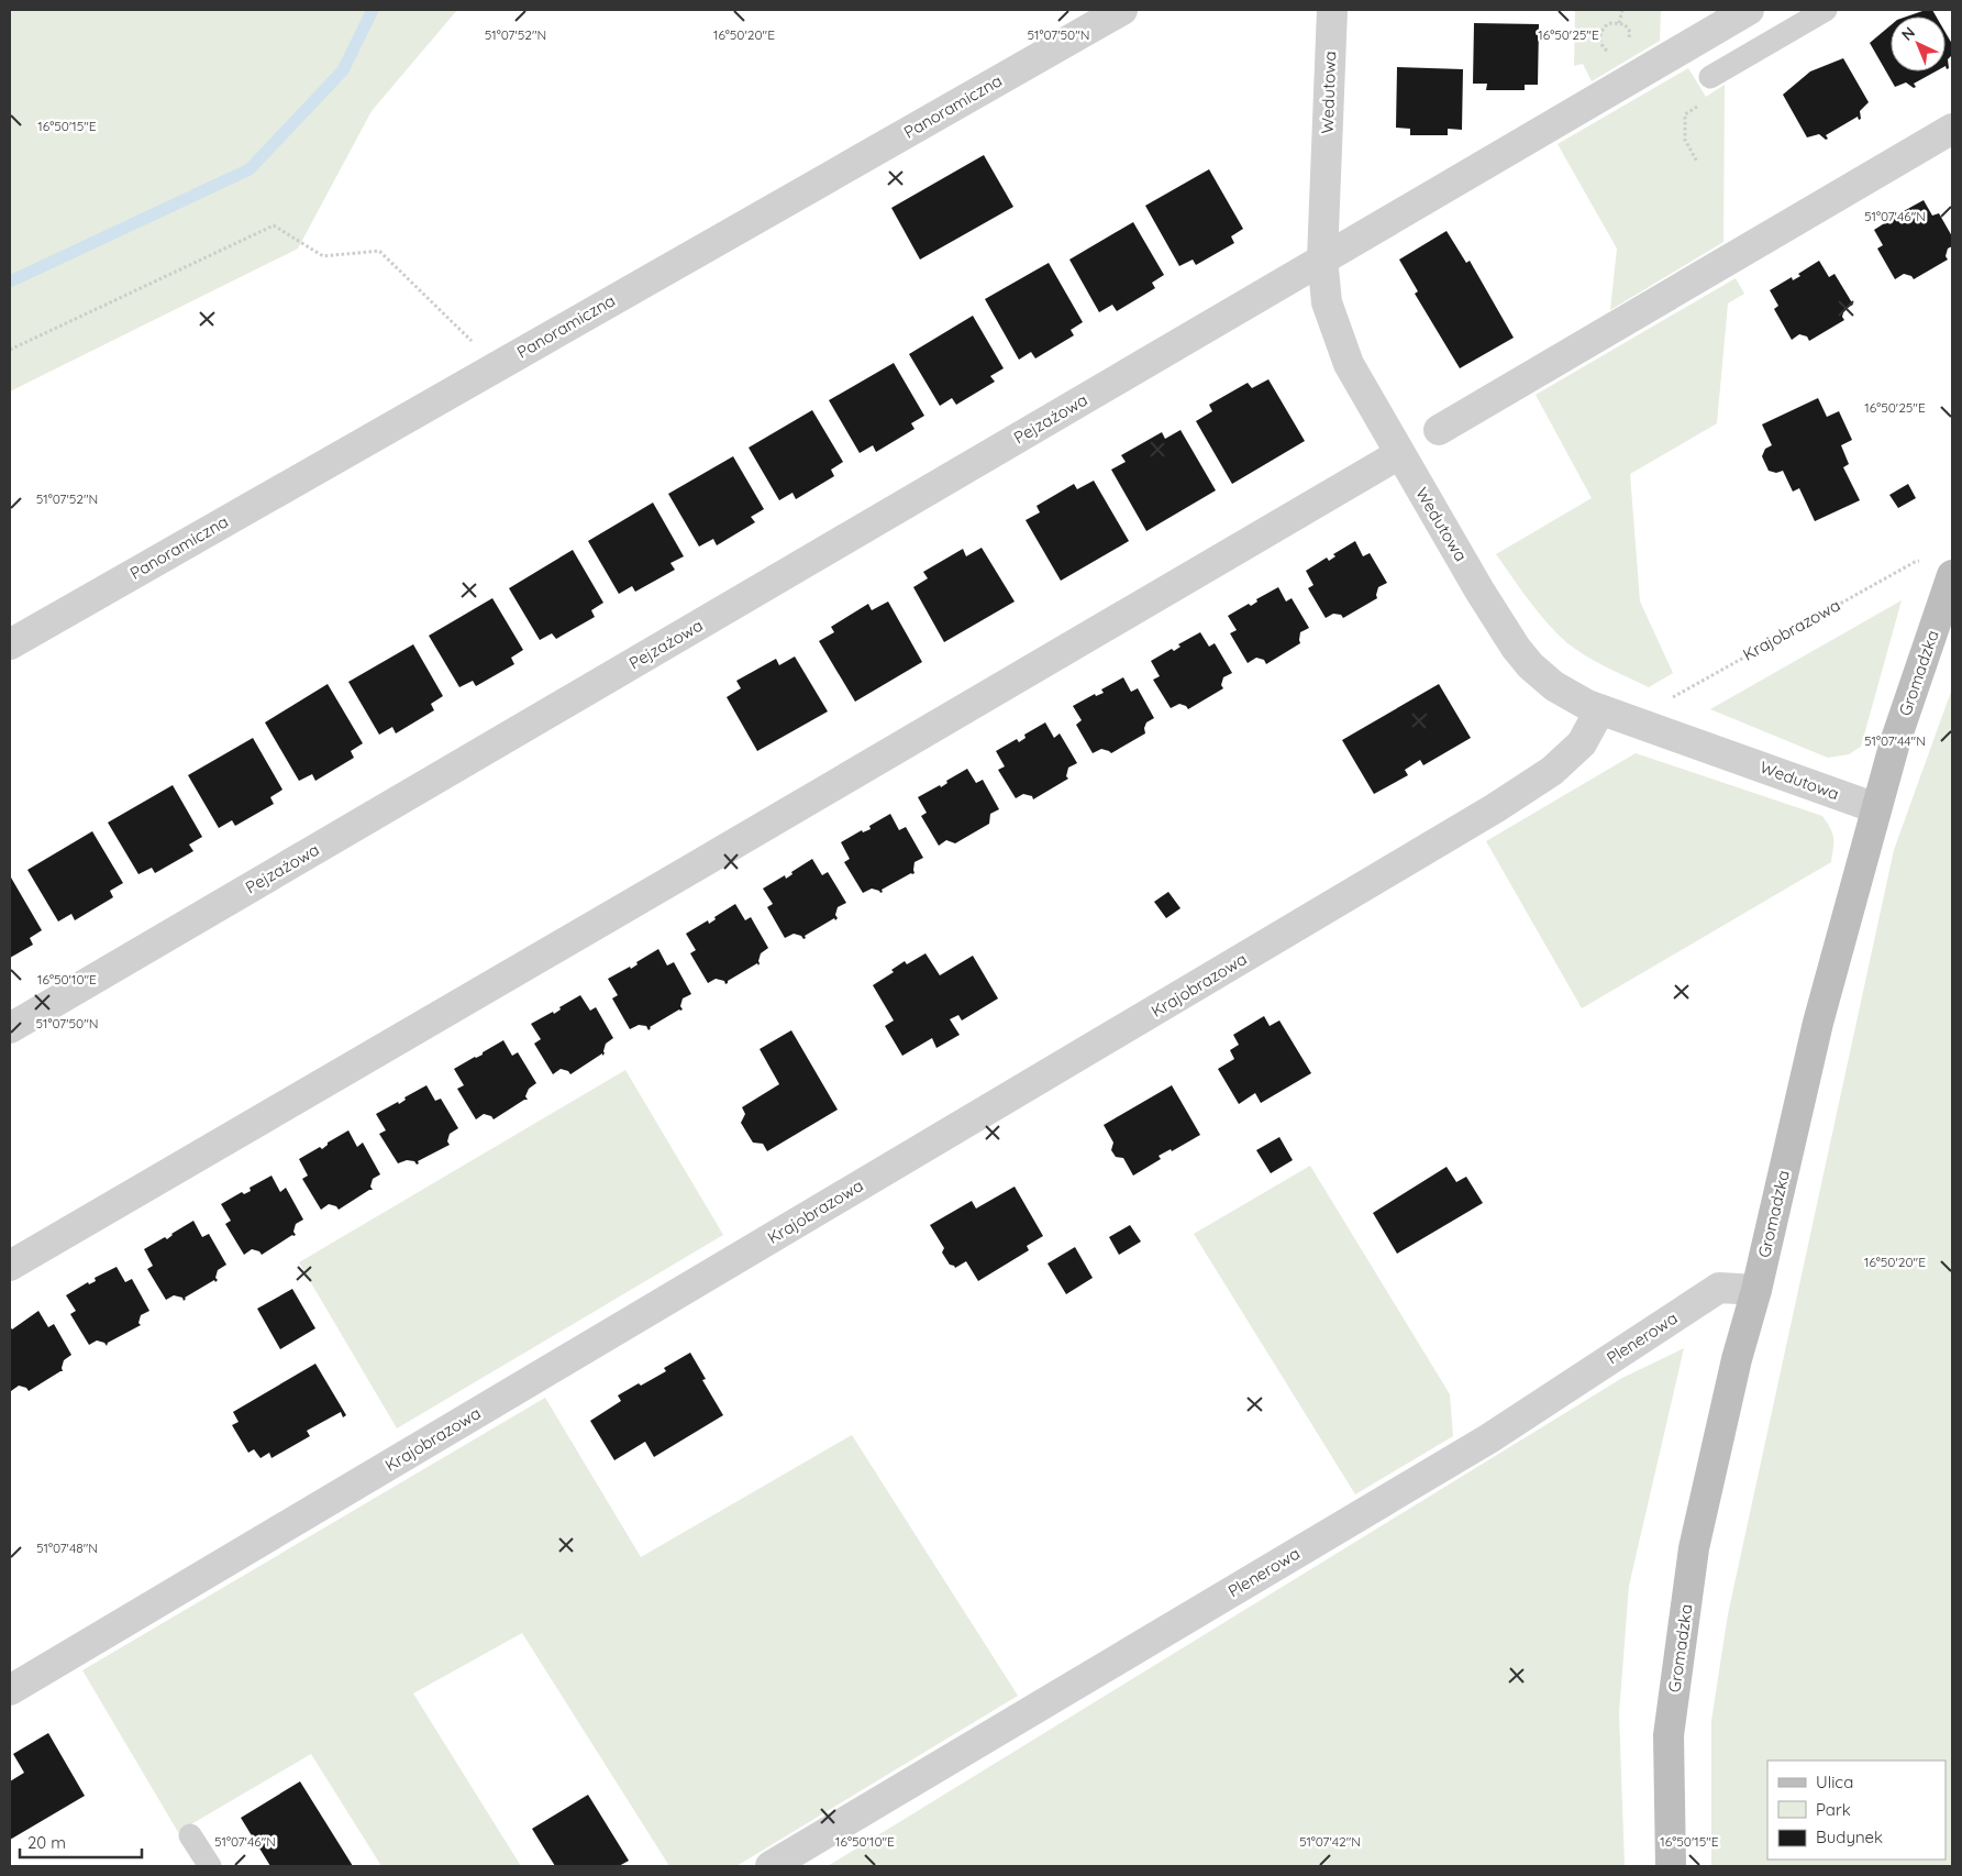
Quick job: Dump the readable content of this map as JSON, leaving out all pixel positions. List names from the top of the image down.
{
  "streets": {
    "street": [
      "Wedutowa",
      "Panoramiczna",
      "Pejzażowa",
      "Krajobrazowa",
      "Gromadzka",
      "Plenerowa"
    ]
  },
  "crossings": [
    ["Wedutowa", "Pejzażowa"],
    ["Wedutowa", "Krajobrazowa"],
    ["Wedutowa", "Gromadzka"],
    ["Gromadzka", "Plenerowa"]
  ],
  "legend": ["Ulica", "Park", "Budynek"],
  "scale_bar": "20 m",
  "north": "top left",
  "coordinates": [
    "51°07'52\"N",
    "51°07'50\"N",
    "16°50'20\"E",
    "16°50'25\"E",
    "16°50'15\"E",
    "51°07'46\"N",
    "51°07'44\"N",
    "16°50'10\"E",
    "51°07'48\"N",
    "51°07'42\"N"
  ]
}
